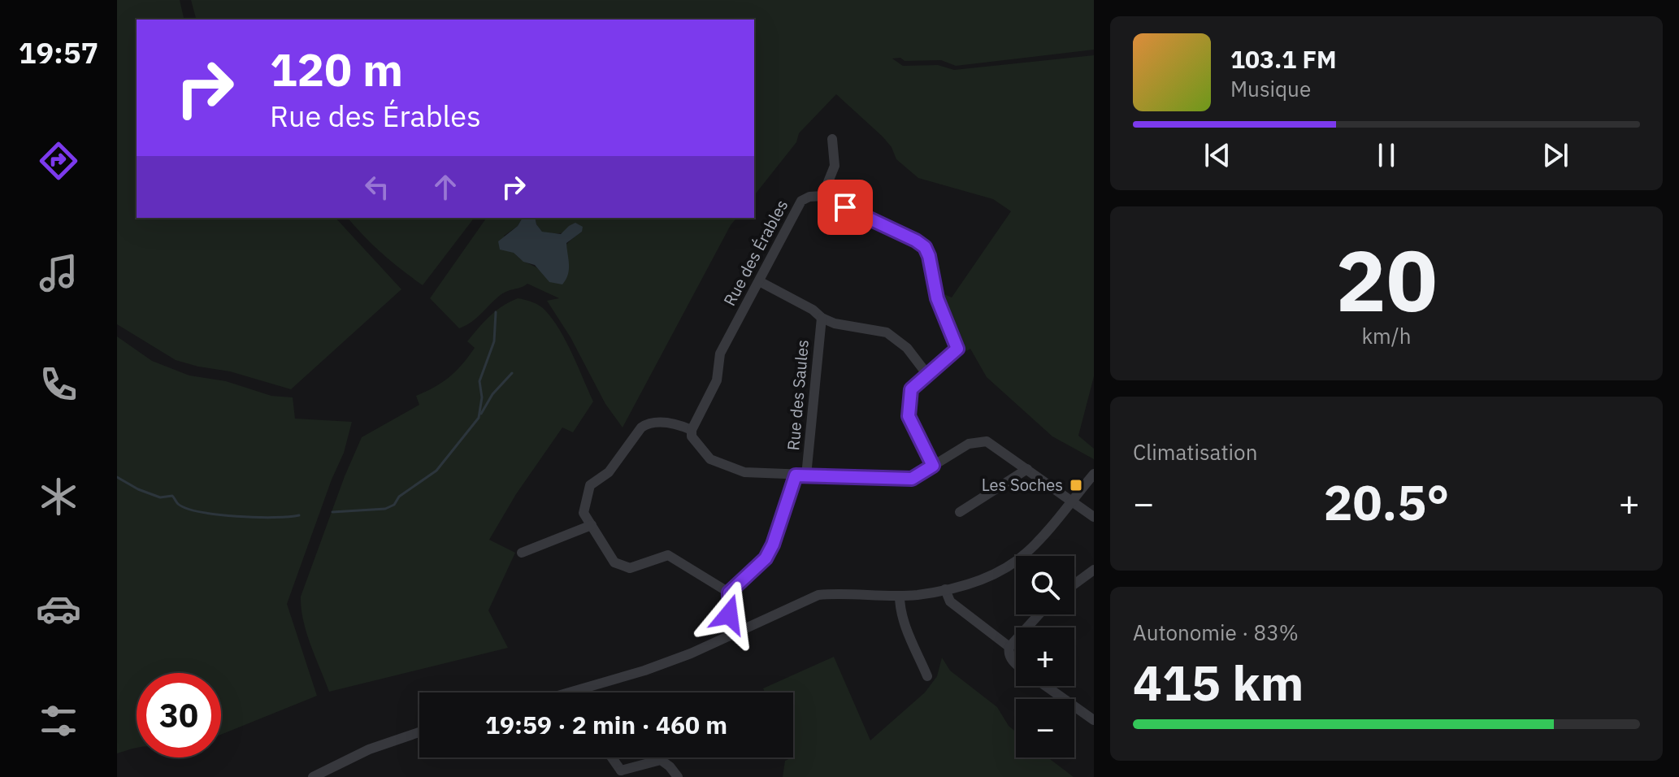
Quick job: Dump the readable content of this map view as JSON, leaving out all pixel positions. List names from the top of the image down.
{
  "streets": {
    "street": ["Rue des Érables", "Rue des Saules"]
  },
  "places": {
    "transit": ["Les Soches"]
  },
  "page": {
    "tabs": "19:57",
    "turn": ["120 m", "Rue des Érables"],
    "song": ["103.1 FM", "Musique"],
    "tile": [
      ["20", "km/h"],
      "Climatisation",
      ["Autonomie · 83%", "415 km"]
    ],
    "heat": ["−", "20.5°", "+"],
    "map_buttons": ["+", "−"],
    "limit": "30",
    "trip": "19:59 · 2 min · 460 m"
  }
}
